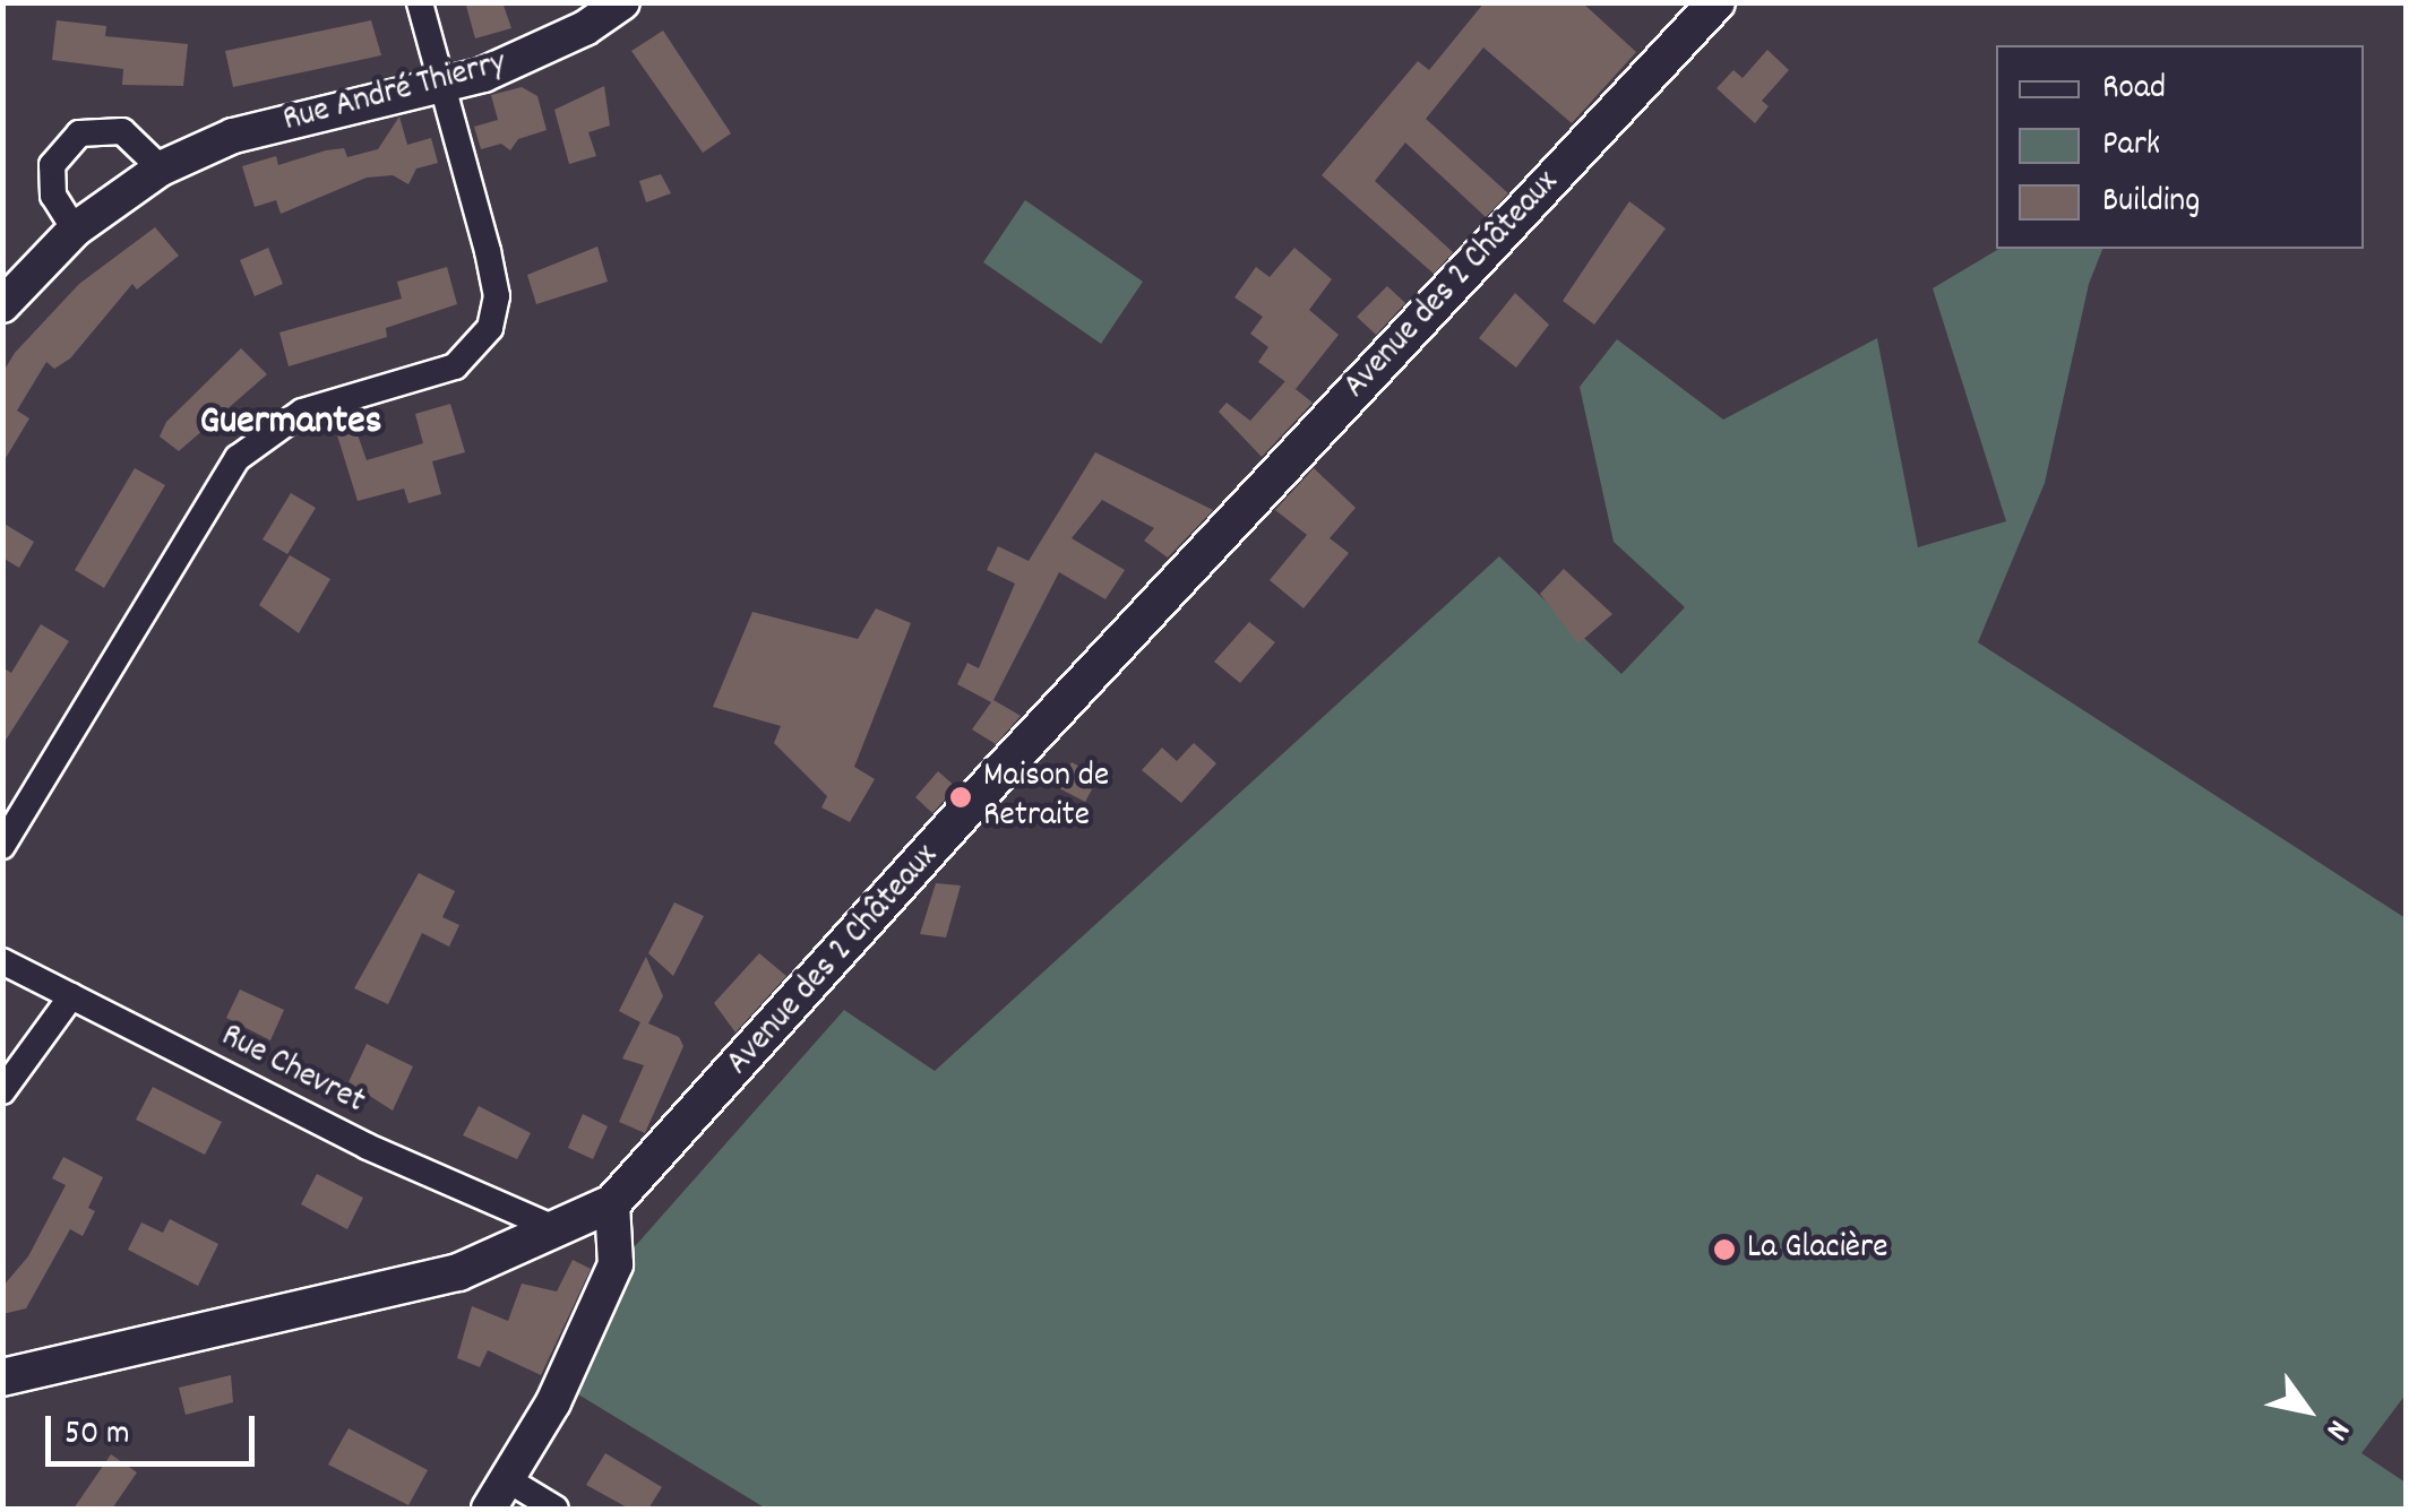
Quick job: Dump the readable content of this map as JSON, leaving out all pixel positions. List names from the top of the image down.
{
  "streets": {
    "main road": ["Avenue des 2 Châteaux"],
    "street": ["Rue André Thierry", "Rue Chevret"]
  },
  "crossings": [
    ["Avenue des 2 Châteaux", "Rue Chevret"]
  ],
  "districts": ["Guermantes"],
  "places": ["Maison de Retraite", "La Glacière"],
  "legend": ["Road", "Park", "Building"],
  "scale_bar": "50 m",
  "north": "bottom right"
}
